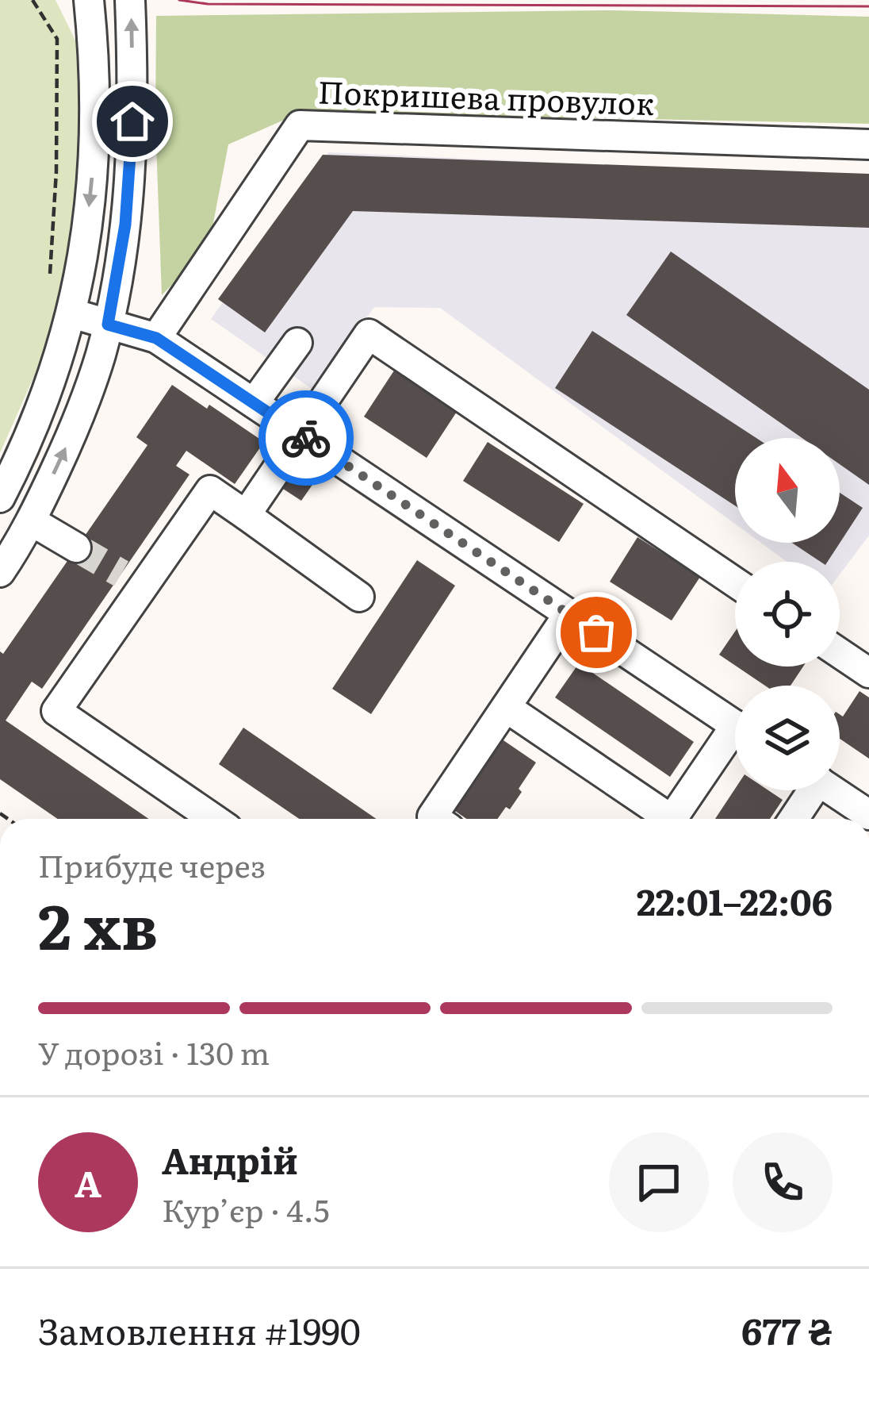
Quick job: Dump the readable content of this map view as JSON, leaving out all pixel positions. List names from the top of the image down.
{
  "streets": {
    "street": ["Покришева провулок"]
  },
  "north": "top",
  "page": {
    "heading": ["2 хв", "Прибуде через", "22:01–22:06"],
    "panel": [
      "Андрій",
      "Кур’єр · 4.5",
      "Замовлення #1990",
      "677 ₴"
    ],
    "bar": "У дорозі · 130 m",
    "round": "А"
  }
}
